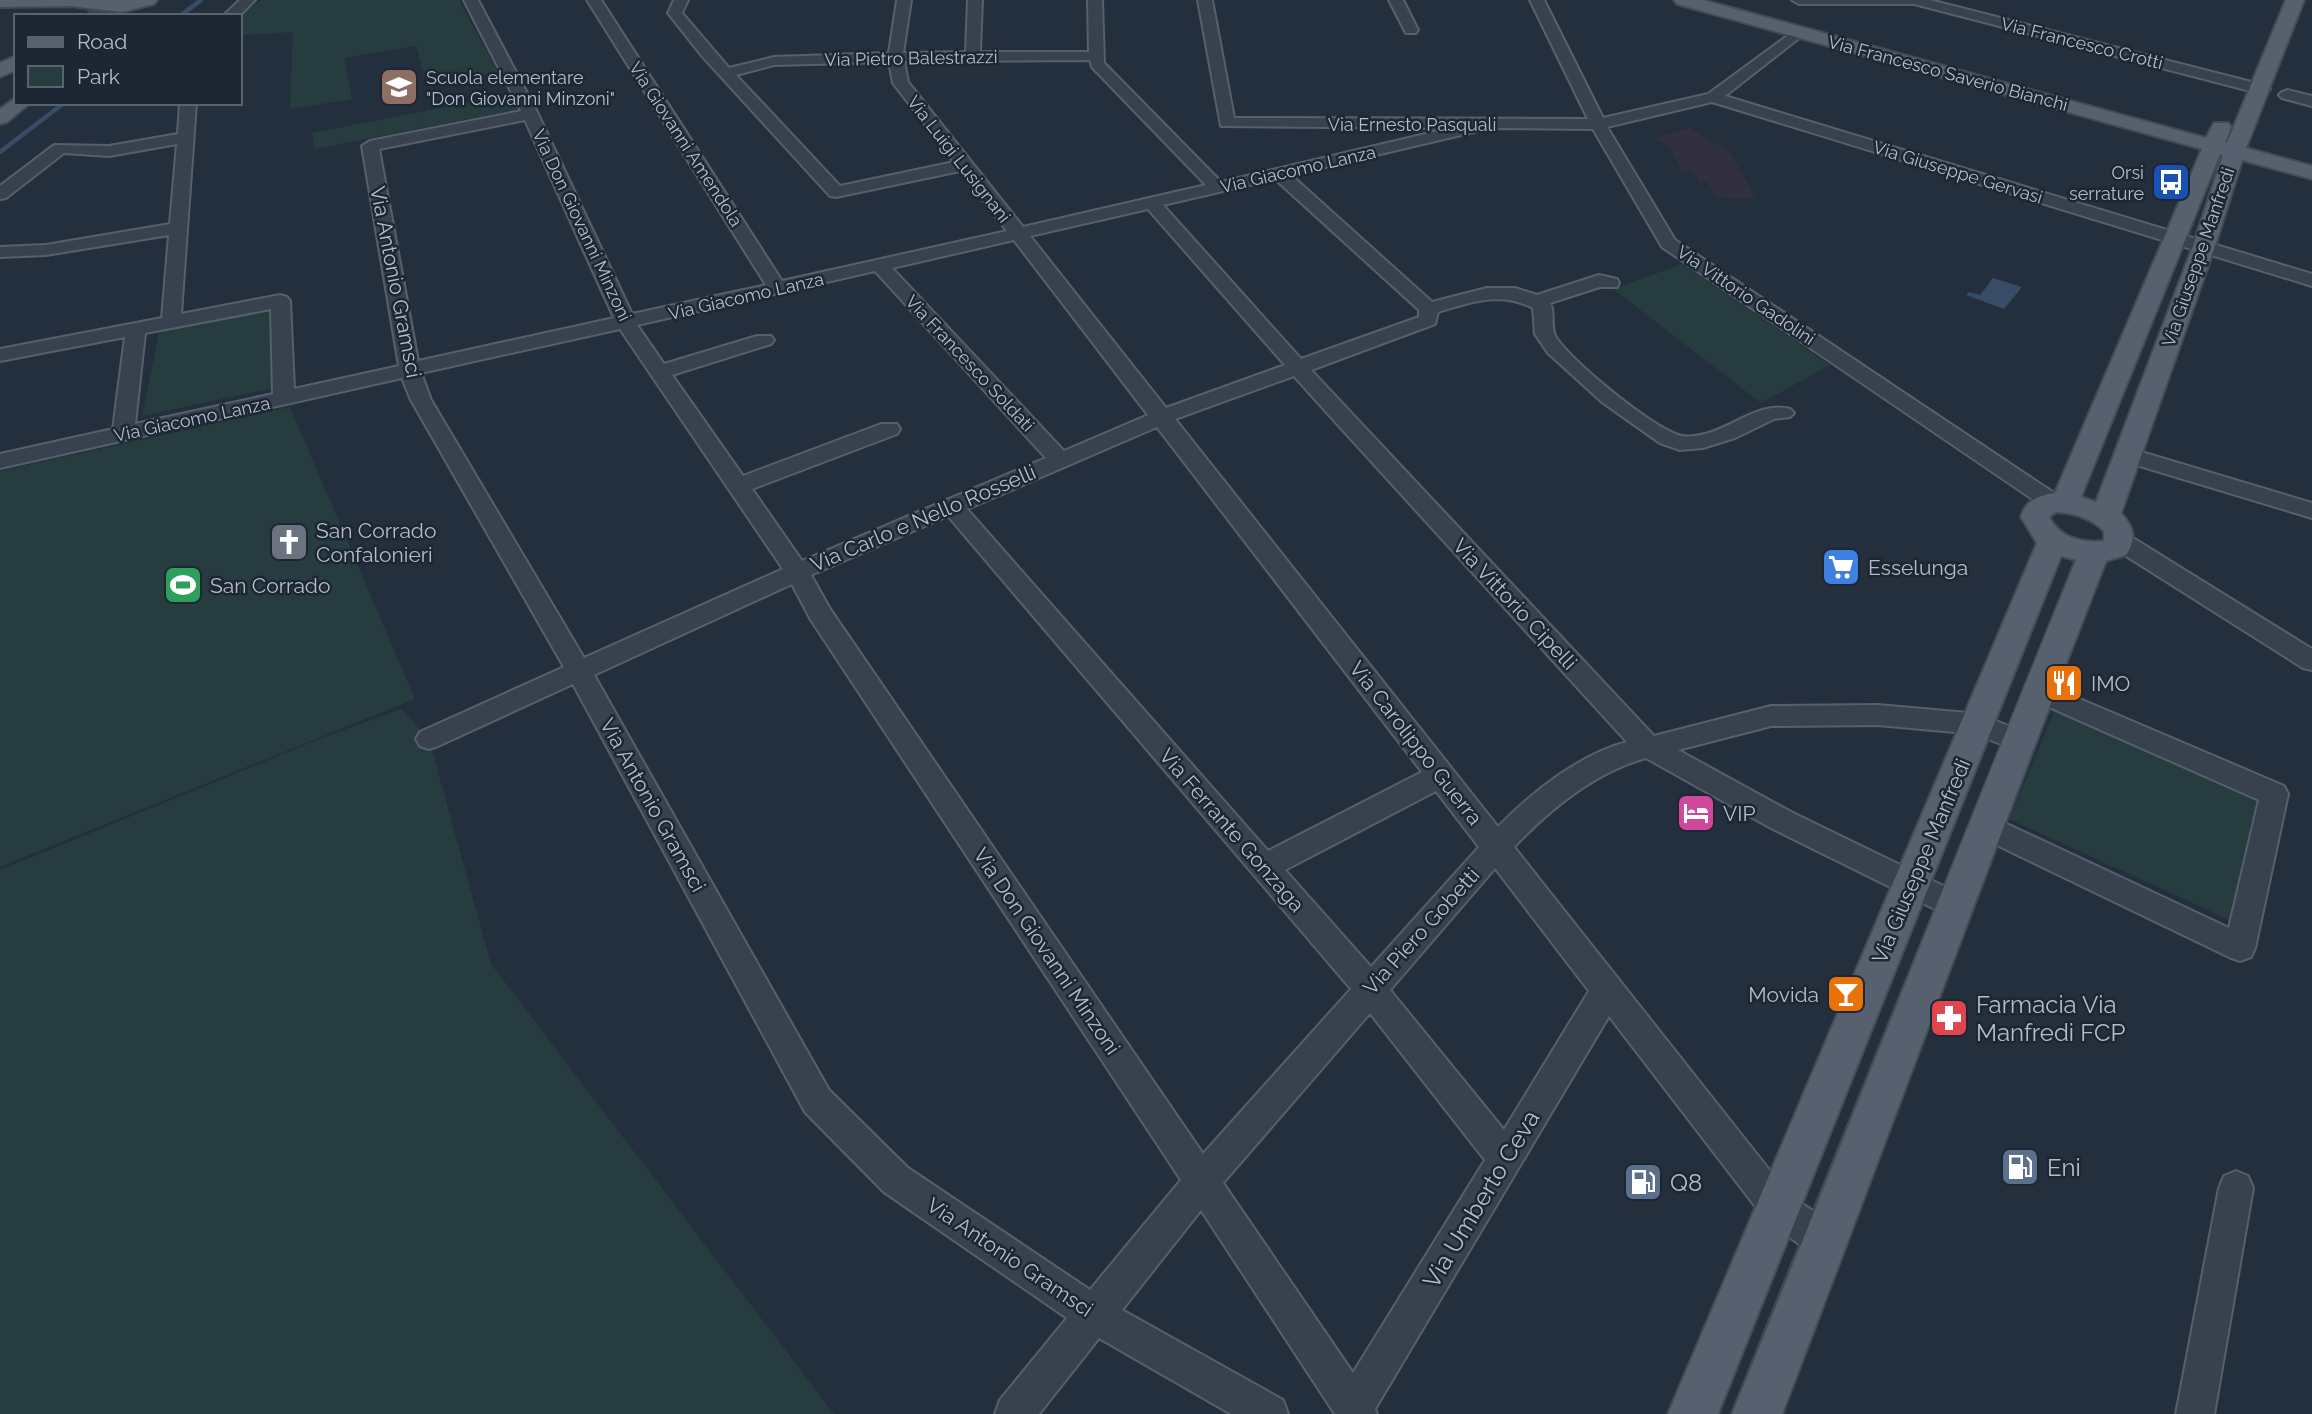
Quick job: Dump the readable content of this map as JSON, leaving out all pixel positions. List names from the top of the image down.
{
  "streets": {
    "main road": ["Via Francesco Saverio Bianchi", "Via Giuseppe Manfredi"],
    "street": [
      "Via Francesco Crotti",
      "Via Pietro Balestrazzi",
      "Via Ernesto Pasquali",
      "Via Giovanni Amendola",
      "Via Luigi Lusignani",
      "Via Giacomo Lanza",
      "Via Giuseppe Gervasi",
      "Via Don Giovanni Minzoni",
      "Via Antonio Gramsci",
      "Via Vittorio Gadolini",
      "Via Francesco Soldati",
      "Via Carlo e Nello Rosselli",
      "Via Vittorio Cipelli",
      "Via Carolippo Guerra",
      "Via Ferrante Gonzaga",
      "Via Piero Gobetti",
      "Via Umberto Ceva"
    ]
  },
  "crossings": [
    ["Via Francesco Crotti", "Via Giuseppe Manfredi"],
    ["Via Pietro Balestrazzi", "Via Luigi Lusignani"],
    ["Via Francesco Saverio Bianchi", "Via Giuseppe Manfredi"],
    ["Via Ernesto Pasquali", "Via Giacomo Lanza"],
    ["Via Ernesto Pasquali", "Via Vittorio Gadolini"],
    ["Via Giovanni Amendola", "Via Giacomo Lanza"],
    ["Via Luigi Lusignani", "Via Giacomo Lanza"],
    ["Via Luigi Lusignani", "Via Carolippo Guerra"],
    ["Via Giacomo Lanza", "Via Don Giovanni Minzoni"],
    ["Via Giacomo Lanza", "Via Antonio Gramsci"],
    ["Via Giacomo Lanza", "Via Francesco Soldati"],
    ["Via Giacomo Lanza", "Via Vittorio Cipelli"],
    ["Via Giacomo Lanza", "Via Carolippo Guerra"],
    ["Via Giuseppe Gervasi", "Via Giuseppe Manfredi"],
    ["Via Don Giovanni Minzoni", "Via Antonio Gramsci"],
    ["Via Don Giovanni Minzoni", "Via Carlo e Nello Rosselli"],
    ["Via Don Giovanni Minzoni", "Via Piero Gobetti"],
    ["Via Don Giovanni Minzoni", "Via Umberto Ceva"],
    ["Via Giuseppe Manfredi", "Via Vittorio Gadolini"],
    ["Via Giuseppe Manfredi", "Via Vittorio Cipelli"],
    ["Via Giuseppe Manfredi", "Via Carolippo Guerra"],
    ["Via Giuseppe Manfredi", "Via Piero Gobetti"],
    ["Via Antonio Gramsci", "Via Carlo e Nello Rosselli"],
    ["Via Antonio Gramsci", "Via Piero Gobetti"],
    ["Via Francesco Soldati", "Via Carlo e Nello Rosselli"],
    ["Via Carlo e Nello Rosselli", "Via Vittorio Cipelli"],
    ["Via Carlo e Nello Rosselli", "Via Carolippo Guerra"],
    ["Via Carlo e Nello Rosselli", "Via Ferrante Gonzaga"],
    ["Via Vittorio Cipelli", "Via Piero Gobetti"],
    ["Via Carolippo Guerra", "Via Piero Gobetti"],
    ["Via Carolippo Guerra", "Via Umberto Ceva"],
    ["Via Ferrante Gonzaga", "Via Piero Gobetti"],
    ["Via Ferrante Gonzaga", "Via Umberto Ceva"]
  ],
  "places": {
    "school or university": ["Scuola elementare \"Don Giovanni Minzoni\""],
    "bus stop": ["Orsi serrature"],
    "church": ["San Corrado Confalonieri"],
    "supermarket": ["Esselunga"],
    "sports": ["San Corrado"],
    "restaurant": ["IMO"],
    "hotel": ["VIP"],
    "bar": ["Movida"],
    "pharmacy": ["Farmacia Via Manfredi FCP"],
    "fuel station": ["Eni", "Q8"]
  },
  "legend": ["Road", "Park"]
}
